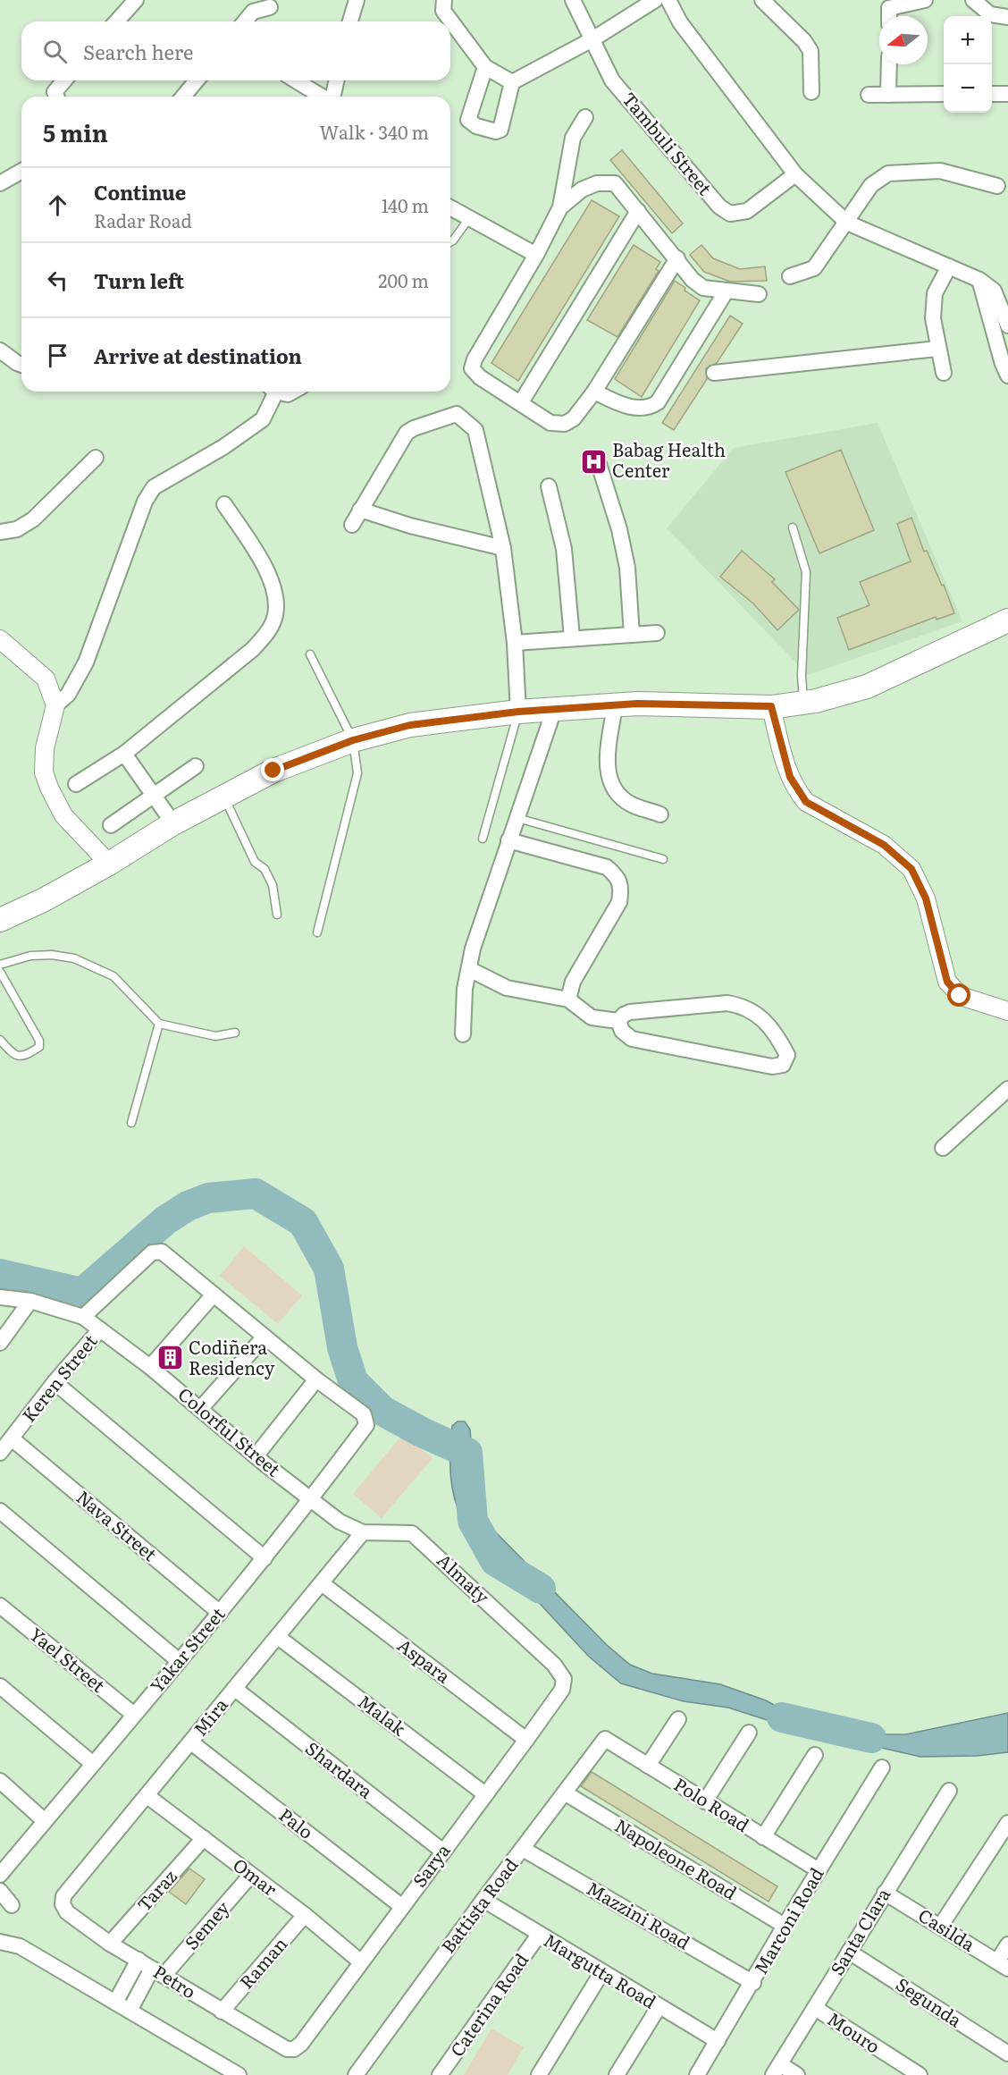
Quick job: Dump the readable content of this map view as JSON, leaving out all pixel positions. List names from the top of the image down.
{
  "streets": {
    "street": [
      "Tambuli Street",
      "Keren Street",
      "Colorful Street",
      "Nava Street",
      "Almaty",
      "Yakar Street",
      "Yael Street",
      "Aspara",
      "Malak",
      "Mira",
      "Shardara",
      "Polo Road",
      "Palo",
      "Napoleone Road",
      "Sarya",
      "Omar",
      "Taraz",
      "Battista Road",
      "Mazzini Road",
      "Marconi Road",
      "Semey",
      "Casilda",
      "Santa Clara",
      "Raman",
      "Margutta Road",
      "Petro",
      "Segunda",
      "Caterina Road",
      "Mouro"
    ]
  },
  "crossings": [
    ["Keren Street", "Colorful Street"],
    ["Keren Street", "Nava Street"],
    ["Colorful Street", "Almaty"],
    ["Colorful Street", "Yakar Street"],
    ["Nava Street", "Yakar Street"],
    ["Almaty", "Mira"],
    ["Almaty", "Sarya"],
    ["Yakar Street", "Yael Street"],
    ["Aspara", "Mira"],
    ["Aspara", "Sarya"],
    ["Malak", "Mira"],
    ["Malak", "Sarya"],
    ["Mira", "Shardara"],
    ["Mira", "Palo"],
    ["Mira", "Omar"],
    ["Mira", "Petro"],
    ["Shardara", "Sarya"],
    ["Polo Road", "Battista Road"],
    ["Polo Road", "Marconi Road"],
    ["Palo", "Sarya"],
    ["Napoleone Road", "Battista Road"],
    ["Napoleone Road", "Marconi Road"],
    ["Sarya", "Omar"],
    ["Sarya", "Petro"],
    ["Omar", "Taraz"],
    ["Omar", "Semey"],
    ["Omar", "Raman"],
    ["Taraz", "Petro"],
    ["Battista Road", "Mazzini Road"],
    ["Battista Road", "Margutta Road"],
    ["Mazzini Road", "Marconi Road"],
    ["Marconi Road", "Margutta Road"],
    ["Semey", "Petro"],
    ["Casilda", "Santa Clara"],
    ["Santa Clara", "Segunda"],
    ["Santa Clara", "Mouro"],
    ["Raman", "Petro"],
    ["Margutta Road", "Caterina Road"]
  ],
  "places": {
    "hospital": ["Babag Health Center"],
    "building": ["Codiñera Residency"]
  },
  "north": "left",
  "page": {
    "map_buttons": ["+", "−"],
    "search": "Search here",
    "heading": ["5 min", "Walk · 340 m"],
    "list": [
      ["Continue", "Radar Road", "140 m"],
      ["Turn left", "200 m"],
      "Arrive at destination"
    ]
  }
}
